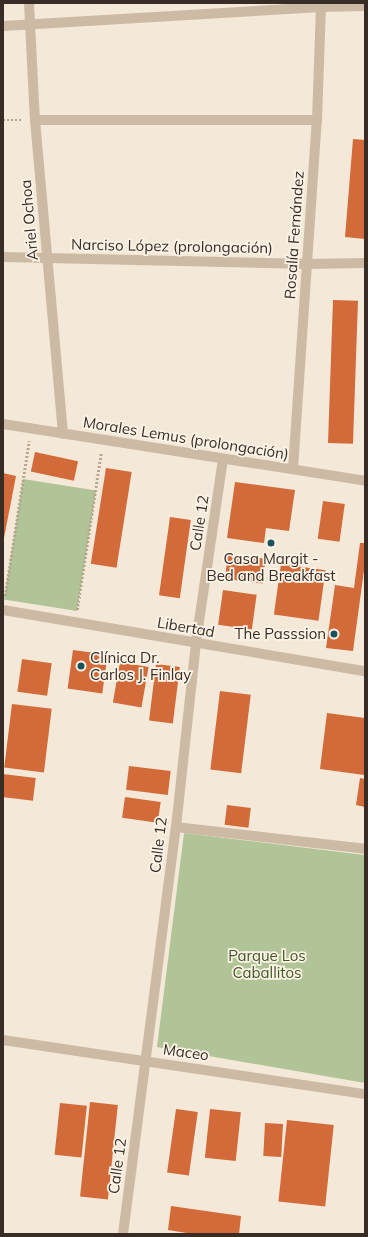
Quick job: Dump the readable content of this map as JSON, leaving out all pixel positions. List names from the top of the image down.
{
  "streets": {
    "street": [
      "Ariel Ochoa",
      "Rosalía Fernández",
      "Narciso López (prolongación)",
      "Morales Lemus (prolongación)",
      "Calle 12",
      "Libertad",
      "Maceo"
    ]
  },
  "crossings": [
    ["Ariel Ochoa", "Narciso López (prolongación)"],
    ["Ariel Ochoa", "Morales Lemus (prolongación)"],
    ["Rosalía Fernández", "Narciso López (prolongación)"],
    ["Rosalía Fernández", "Morales Lemus (prolongación)"],
    ["Morales Lemus (prolongación)", "Calle 12"],
    ["Calle 12", "Libertad"],
    ["Calle 12", "Maceo"]
  ],
  "parks": ["Parque Los Caballitos"],
  "places": ["Casa Margit - Bed and Breakfast", "The Passsion", "Clínica Dr. Carlos J. Finlay"]
}
